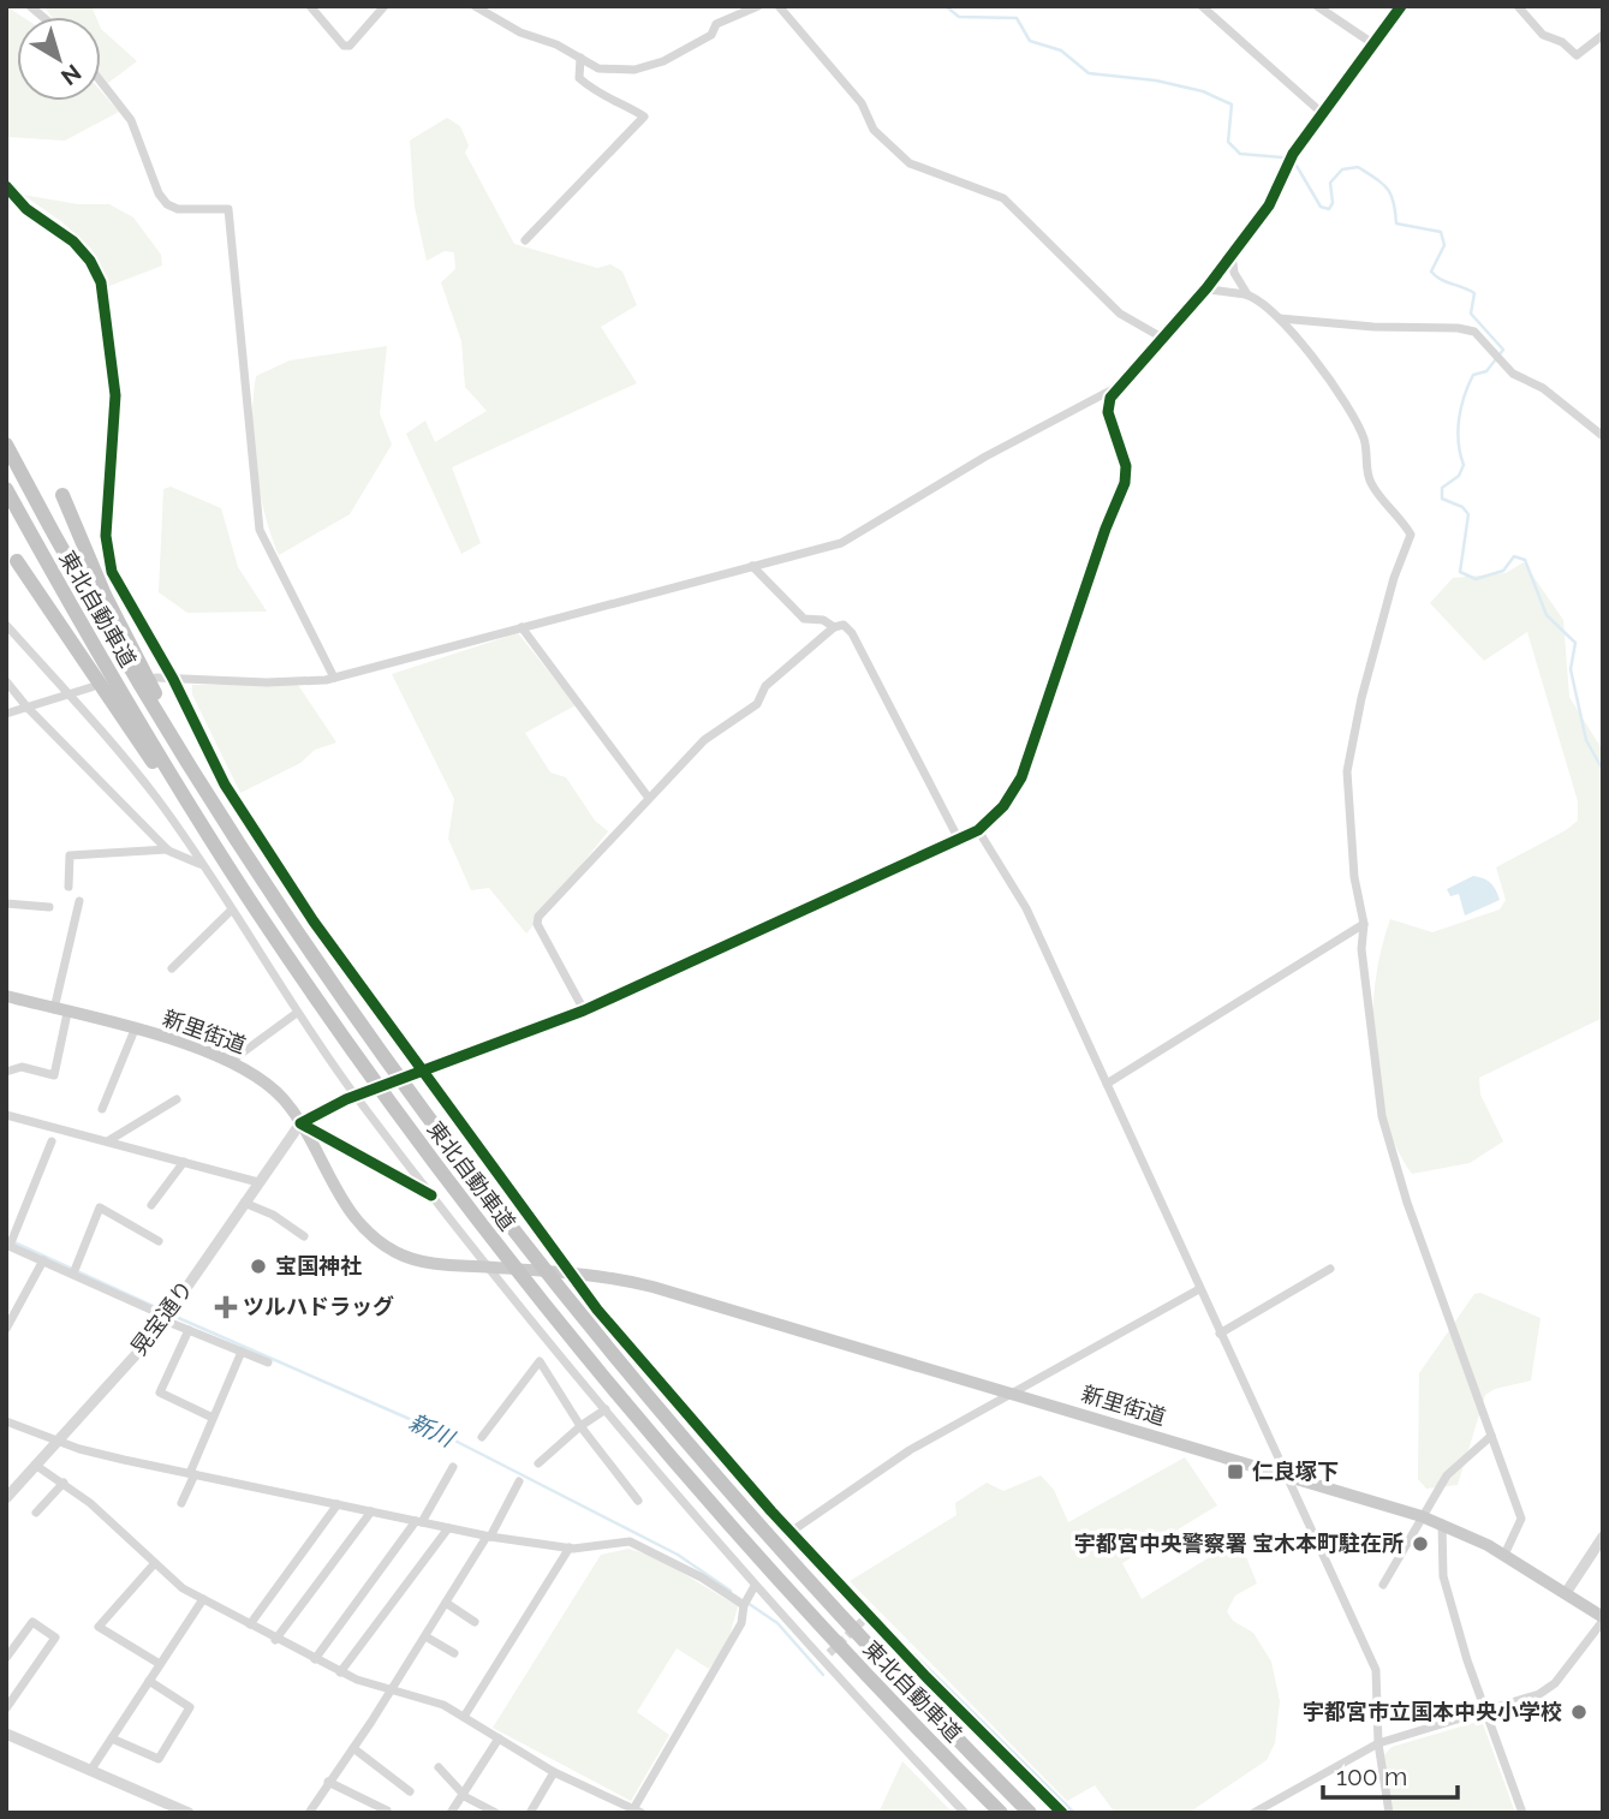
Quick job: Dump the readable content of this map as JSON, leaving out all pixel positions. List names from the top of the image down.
{
  "streets": {
    "highway": ["東北自動車道"],
    "main road": ["新里街道"],
    "street": ["晃宝通り"]
  },
  "crossings": [
    ["新里街道", "晃宝通り"]
  ],
  "water": ["新川"],
  "places": {
    "other": ["宝国神社", "宇都宮中央警察署 宝木本町駐在所", "宇都宮市立国本中央小学校"],
    "health": ["ツルハドラッグ"],
    "transit": ["仁良塚下"]
  },
  "scale_bar": "100 m",
  "north": "bottom right"
}
